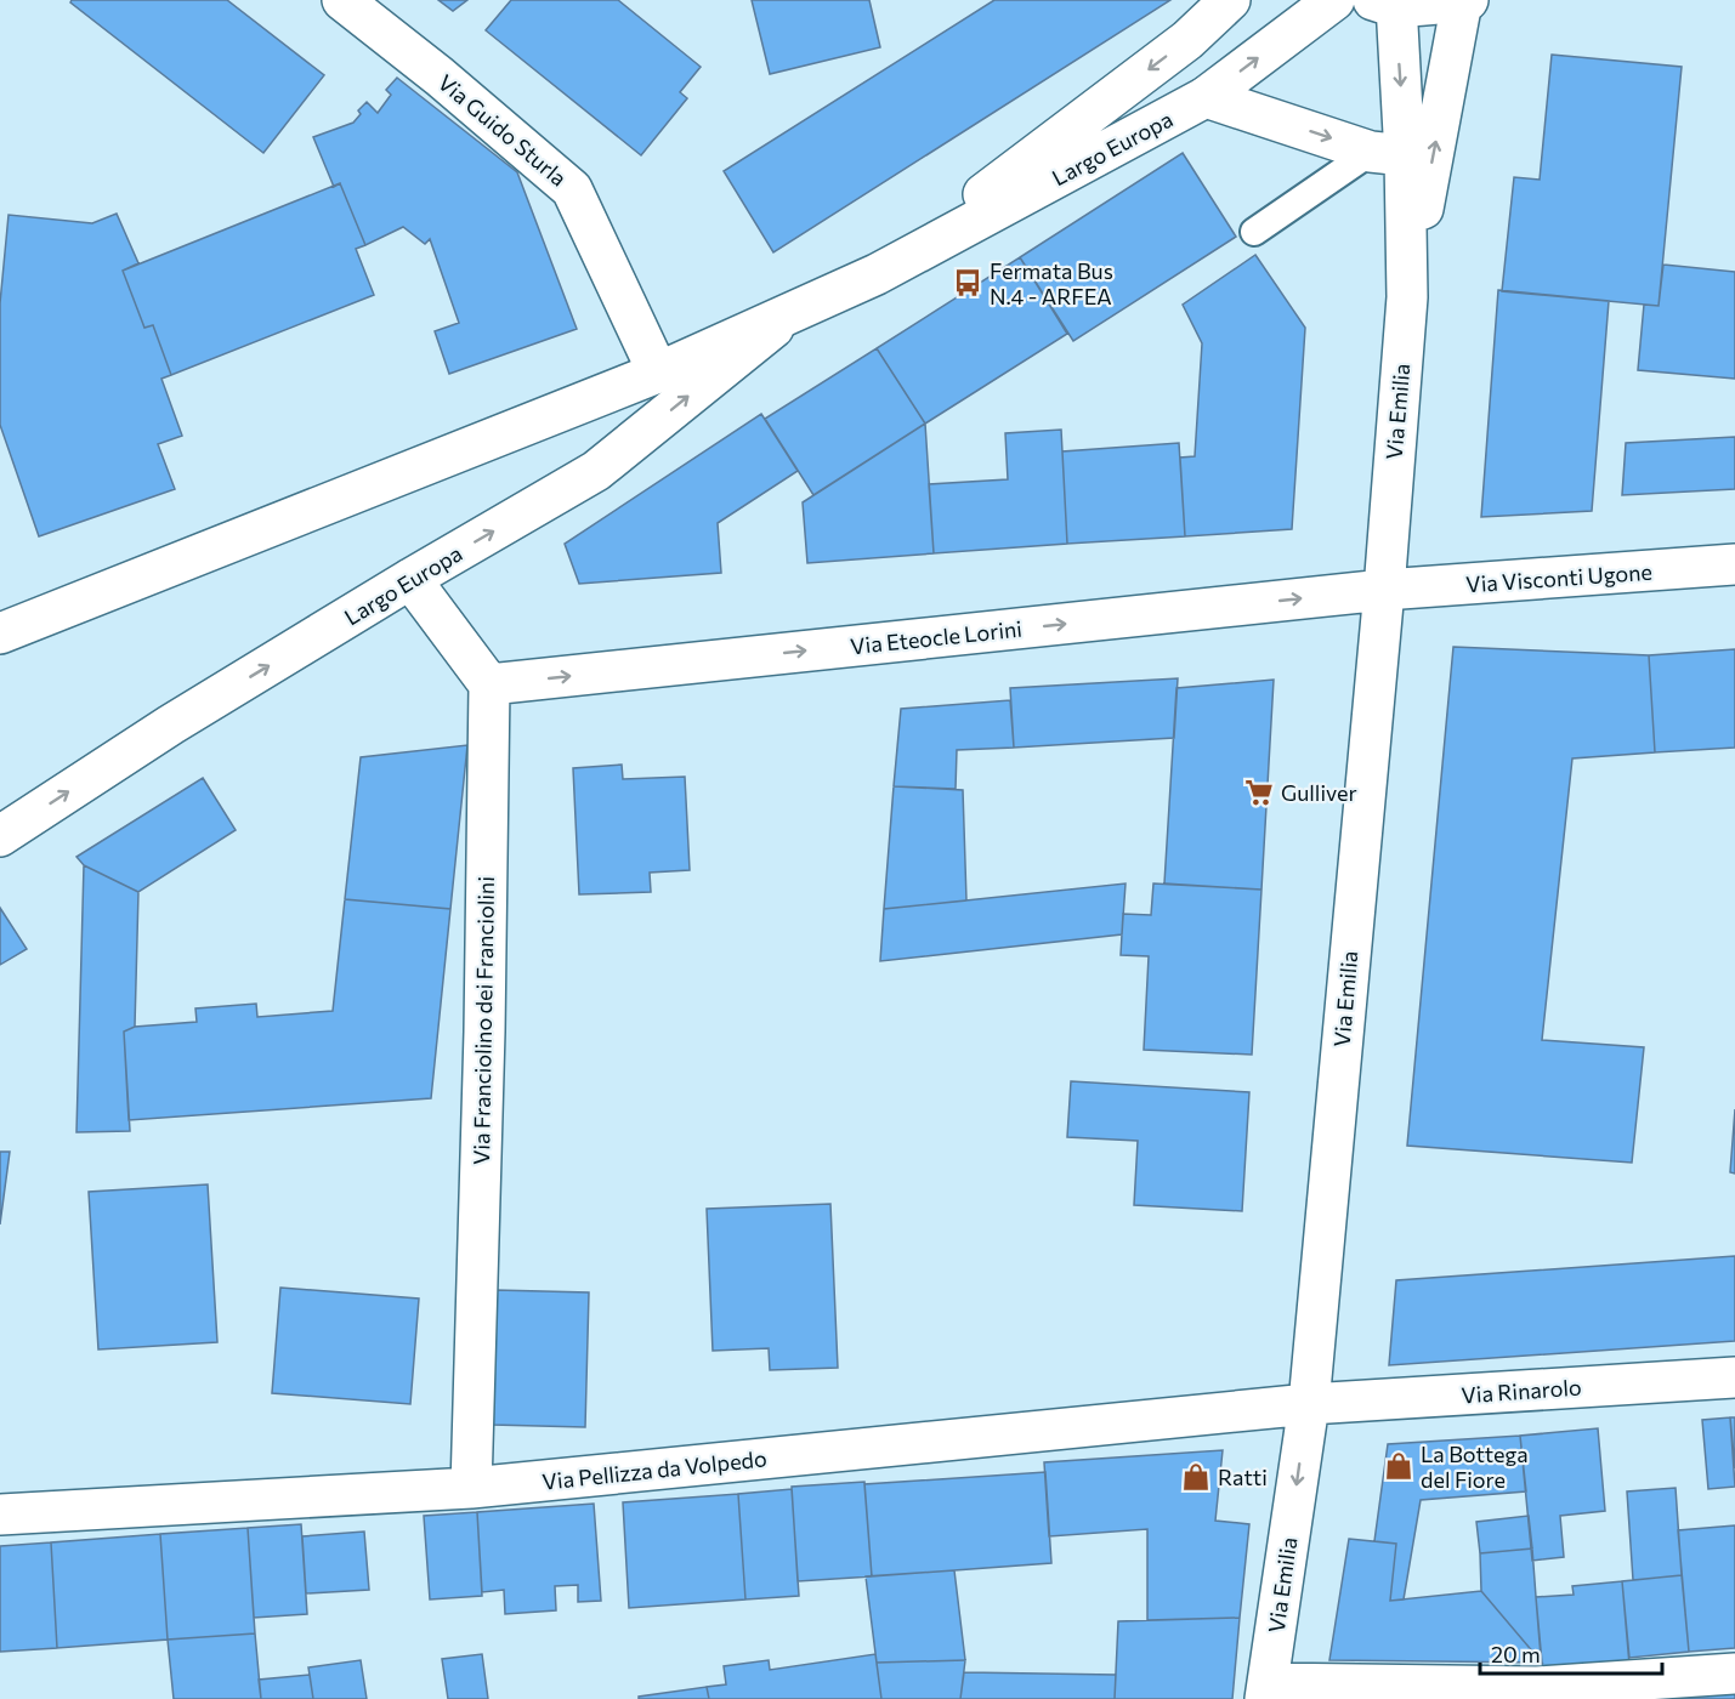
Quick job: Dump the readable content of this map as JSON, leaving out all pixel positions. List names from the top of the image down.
{
  "streets": {
    "street": [
      "Via Guido Sturla",
      "Largo Europa",
      "Via Emilia",
      "Via Visconti Ugone",
      "Via Eteocle Lorini",
      "Via Franciolino dei Franciolini",
      "Via Rinarolo",
      "Via Pellizza da Volpedo"
    ]
  },
  "crossings": [
    ["Via Guido Sturla", "Largo Europa"],
    ["Via Emilia", "Via Visconti Ugone"],
    ["Via Emilia", "Via Eteocle Lorini"],
    ["Via Emilia", "Via Rinarolo"],
    ["Via Emilia", "Via Pellizza da Volpedo"],
    ["Via Visconti Ugone", "Via Eteocle Lorini"],
    ["Via Eteocle Lorini", "Via Franciolino dei Franciolini"],
    ["Via Franciolino dei Franciolini", "Via Pellizza da Volpedo"],
    ["Via Rinarolo", "Via Pellizza da Volpedo"]
  ],
  "one_way": ["Via Eteocle Lorini"],
  "places": {
    "bus stop": ["Fermata Bus N.4 - ARFEA"],
    "supermarket": ["Gulliver"],
    "shop": ["La Bottega del Fiore", "Ratti"]
  },
  "scale_bar": "20 m"
}
